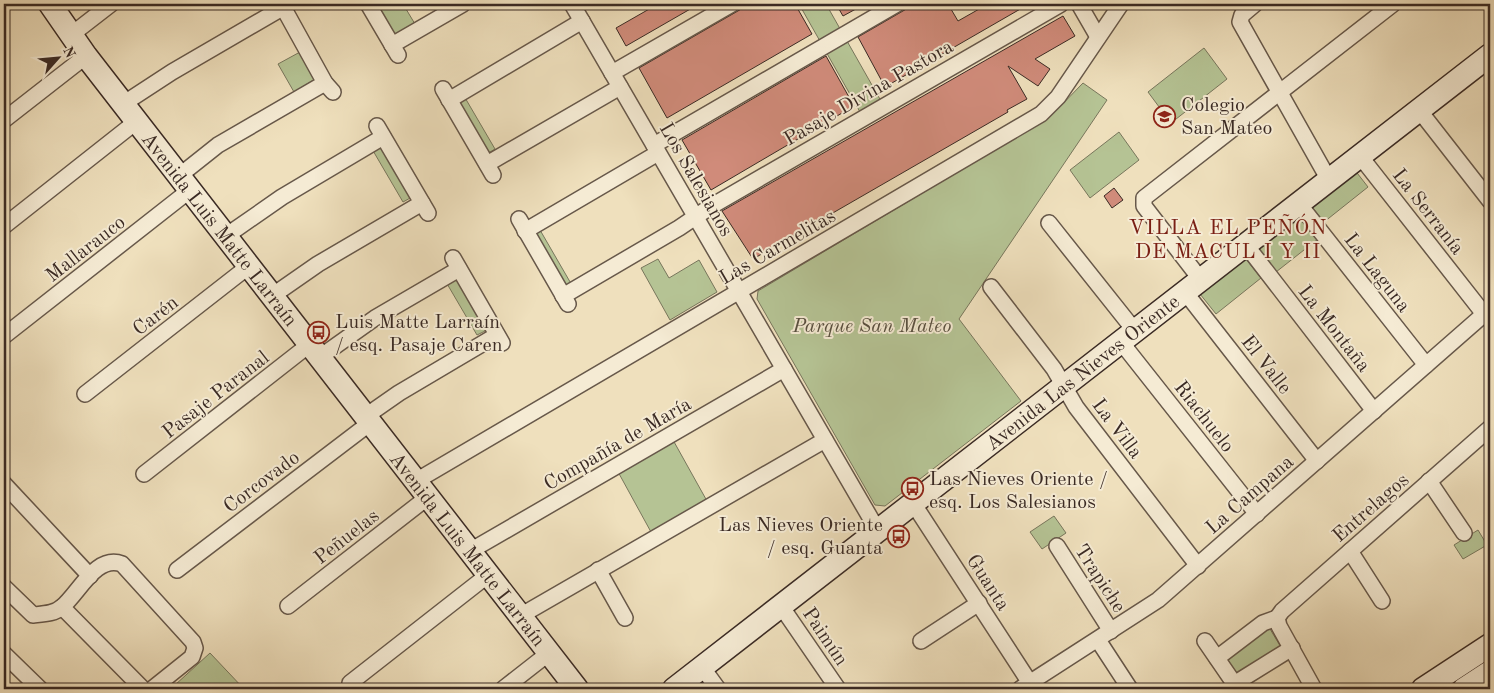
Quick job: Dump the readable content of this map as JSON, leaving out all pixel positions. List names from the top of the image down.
{
  "streets": {
    "street": [
      "Pasaje Divina Pastora",
      "Los Salesianos",
      "La Serranía",
      "Avenida Luis Matte Larraín",
      "Las Carmelitas",
      "Mallarauco",
      "La Laguna",
      "Carén",
      "La Montaña",
      "El Valle",
      "Avenida Las Nieves Oriente",
      "Pasaje Paranal",
      "Riachuelo",
      "La Villa",
      "Compañía de María",
      "Corcovado",
      "La Campana",
      "Entrelagos",
      "Peñuelas",
      "Trapiche",
      "Guanta",
      "Paimún"
    ]
  },
  "crossings": [
    ["Pasaje Divina Pastora", "Los Salesianos"],
    ["Los Salesianos", "Las Carmelitas"],
    ["Los Salesianos", "Avenida Las Nieves Oriente"],
    ["Los Salesianos", "Compañía de María"],
    ["La Serranía", "Avenida Las Nieves Oriente"],
    ["La Serranía", "La Campana"],
    ["Avenida Luis Matte Larraín", "Las Carmelitas"],
    ["Avenida Luis Matte Larraín", "Mallarauco"],
    ["Avenida Luis Matte Larraín", "Carén"],
    ["Avenida Luis Matte Larraín", "Pasaje Paranal"],
    ["Avenida Luis Matte Larraín", "Compañía de María"],
    ["Avenida Luis Matte Larraín", "Corcovado"],
    ["Avenida Luis Matte Larraín", "Peñuelas"],
    ["Las Carmelitas", "Peñuelas"],
    ["La Laguna", "Avenida Las Nieves Oriente"],
    ["La Laguna", "La Campana"],
    ["La Montaña", "Avenida Las Nieves Oriente"],
    ["La Montaña", "La Campana"],
    ["El Valle", "Avenida Las Nieves Oriente"],
    ["El Valle", "La Campana"],
    ["Avenida Las Nieves Oriente", "Riachuelo"],
    ["Avenida Las Nieves Oriente", "La Villa"],
    ["Avenida Las Nieves Oriente", "Guanta"],
    ["Avenida Las Nieves Oriente", "Paimún"],
    ["Pasaje Paranal", "Corcovado"],
    ["Riachuelo", "La Campana"],
    ["La Villa", "La Campana"],
    ["La Campana", "Trapiche"],
    ["La Campana", "Guanta"]
  ],
  "districts": ["VILLA EL PEÑÓN DE MACUL I Y II"],
  "parks": ["Parque San Mateo"],
  "places": {
    "school or university": ["Colegio San Mateo"],
    "bus stop": ["Luis Matte Larraín / esq. Pasaje Caren", "Las Nieves Oriente / esq. Los Salesianos", "Las Nieves Oriente / esq. Guanta"]
  },
  "north": "top right"
}
